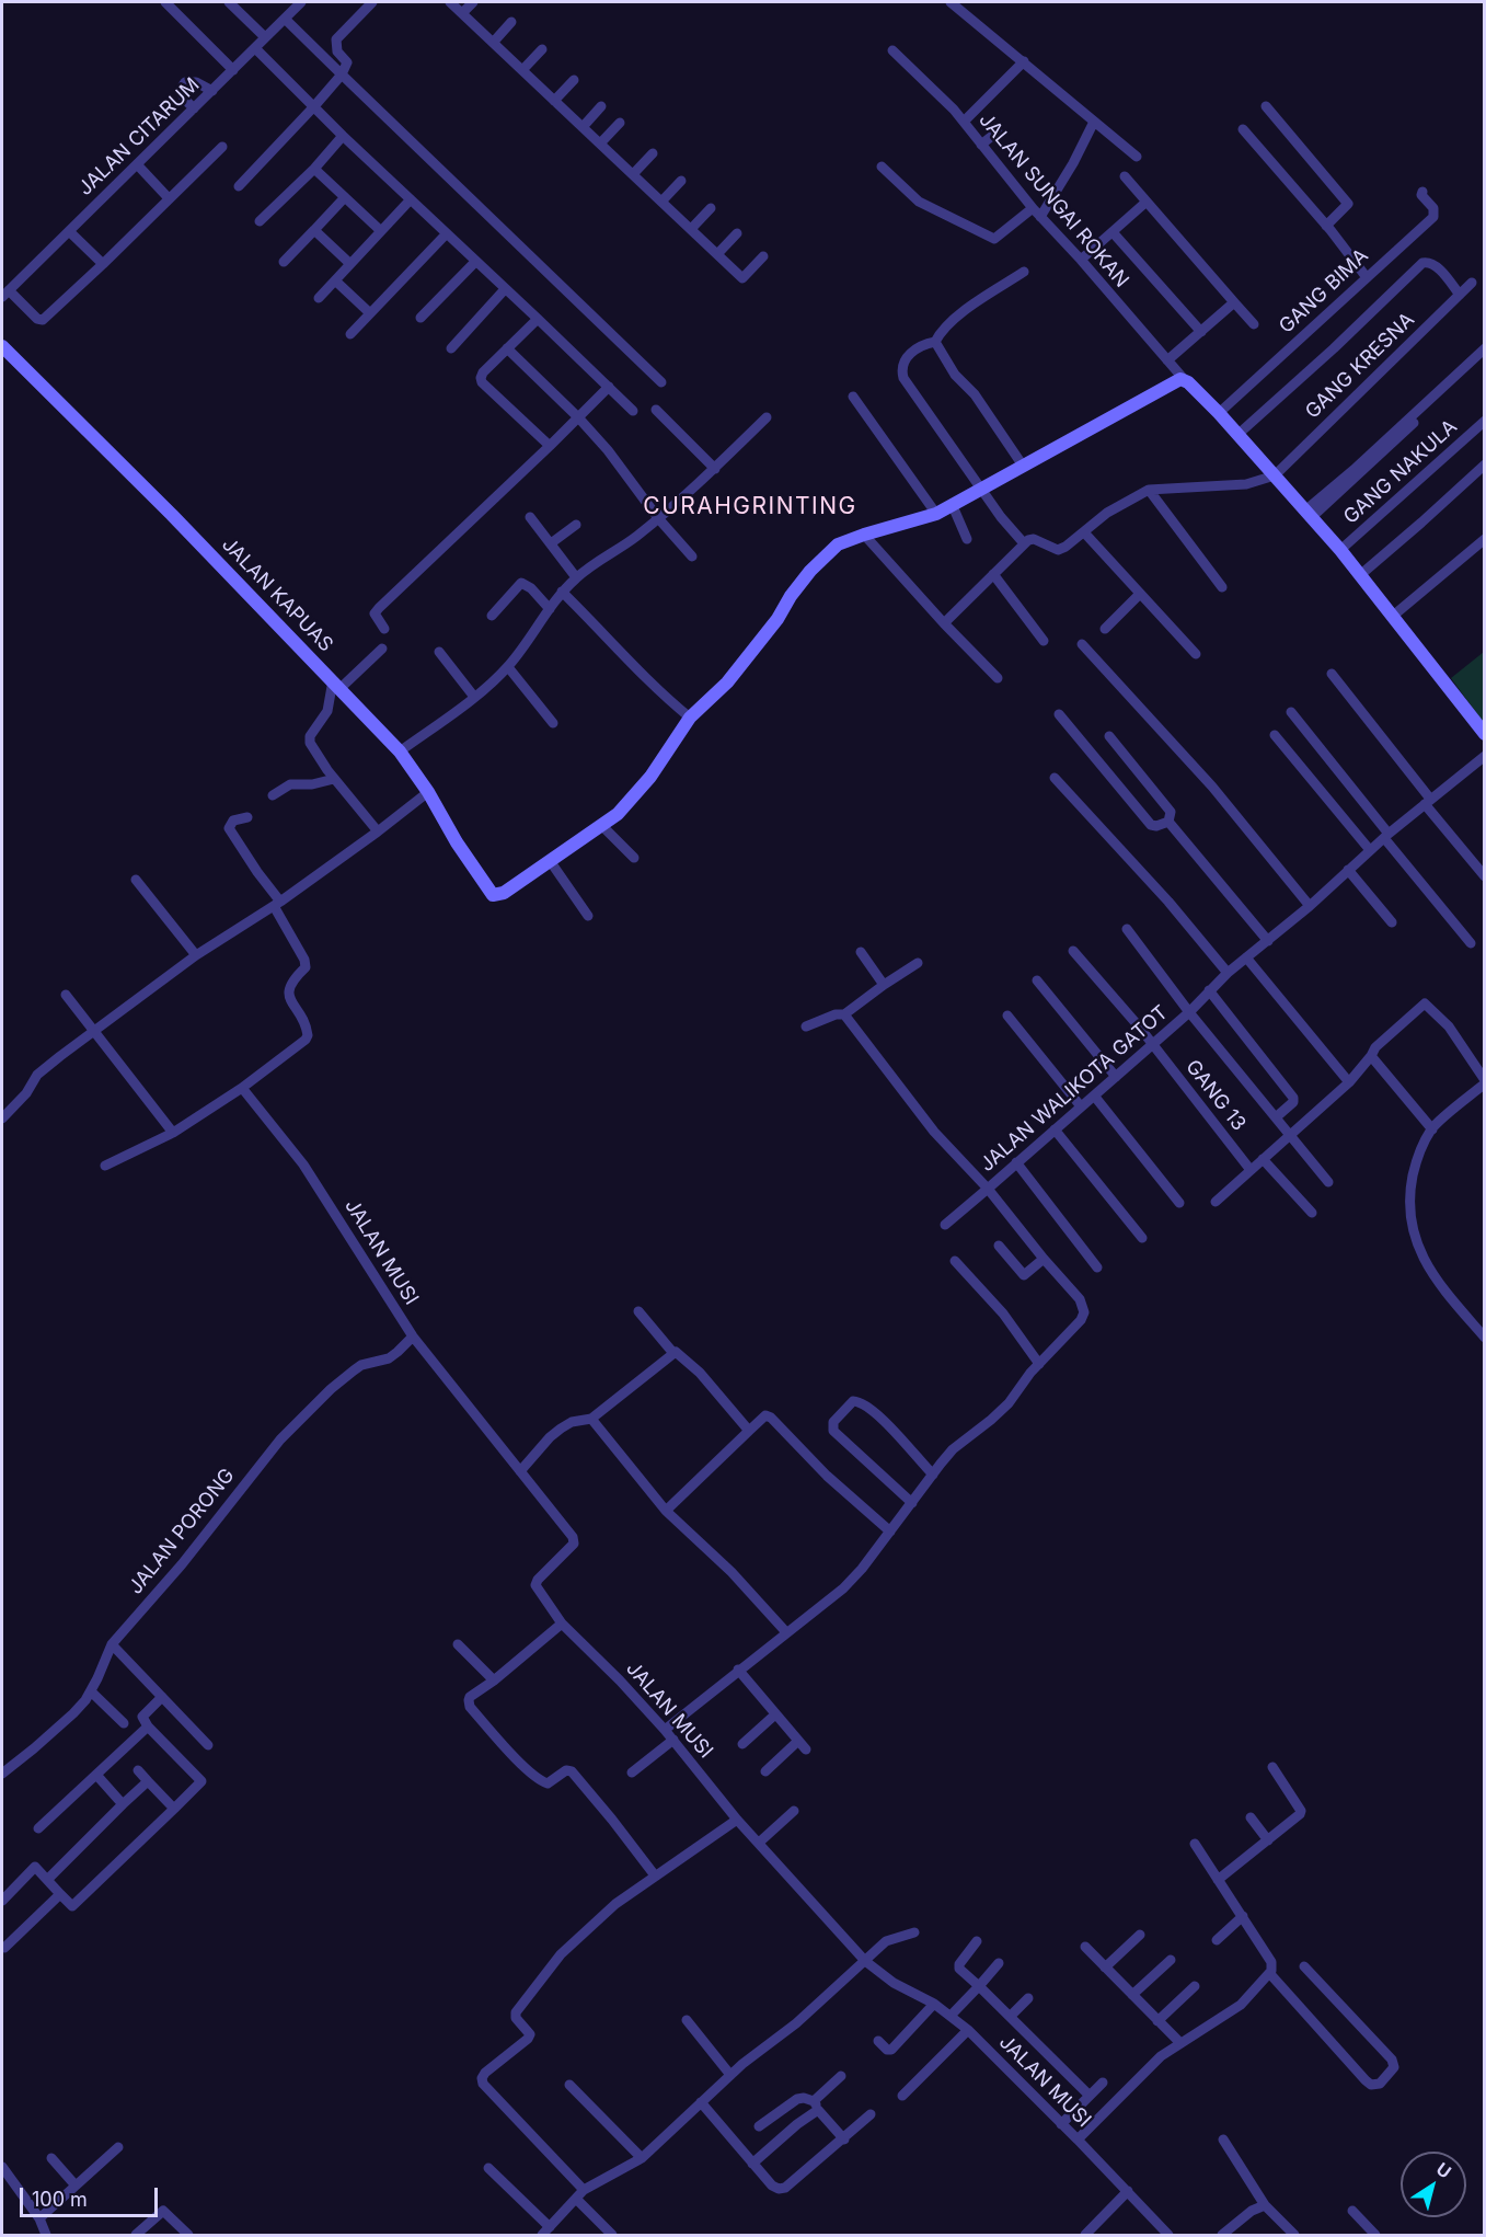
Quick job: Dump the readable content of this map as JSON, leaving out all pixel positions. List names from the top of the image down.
{
  "streets": {
    "main road": ["JALAN KAPUAS"],
    "street": [
      "JALAN CITARUM",
      "JALAN SUNGAI ROKAN",
      "GANG BIMA",
      "GANG KRESNA",
      "GANG NAKULA",
      "JALAN WALIKOTA GATOT",
      "GANG 13",
      "JALAN MUSI",
      "JALAN PORONG"
    ]
  },
  "crossings": [
    ["JALAN WALIKOTA GATOT", "GANG 13"],
    ["JALAN WALIKOTA GATOT", "JALAN MUSI"],
    ["JALAN MUSI", "JALAN PORONG"]
  ],
  "districts": ["CURAHGRINTING"],
  "scale_bar": "100 m",
  "north": "top right"
}
